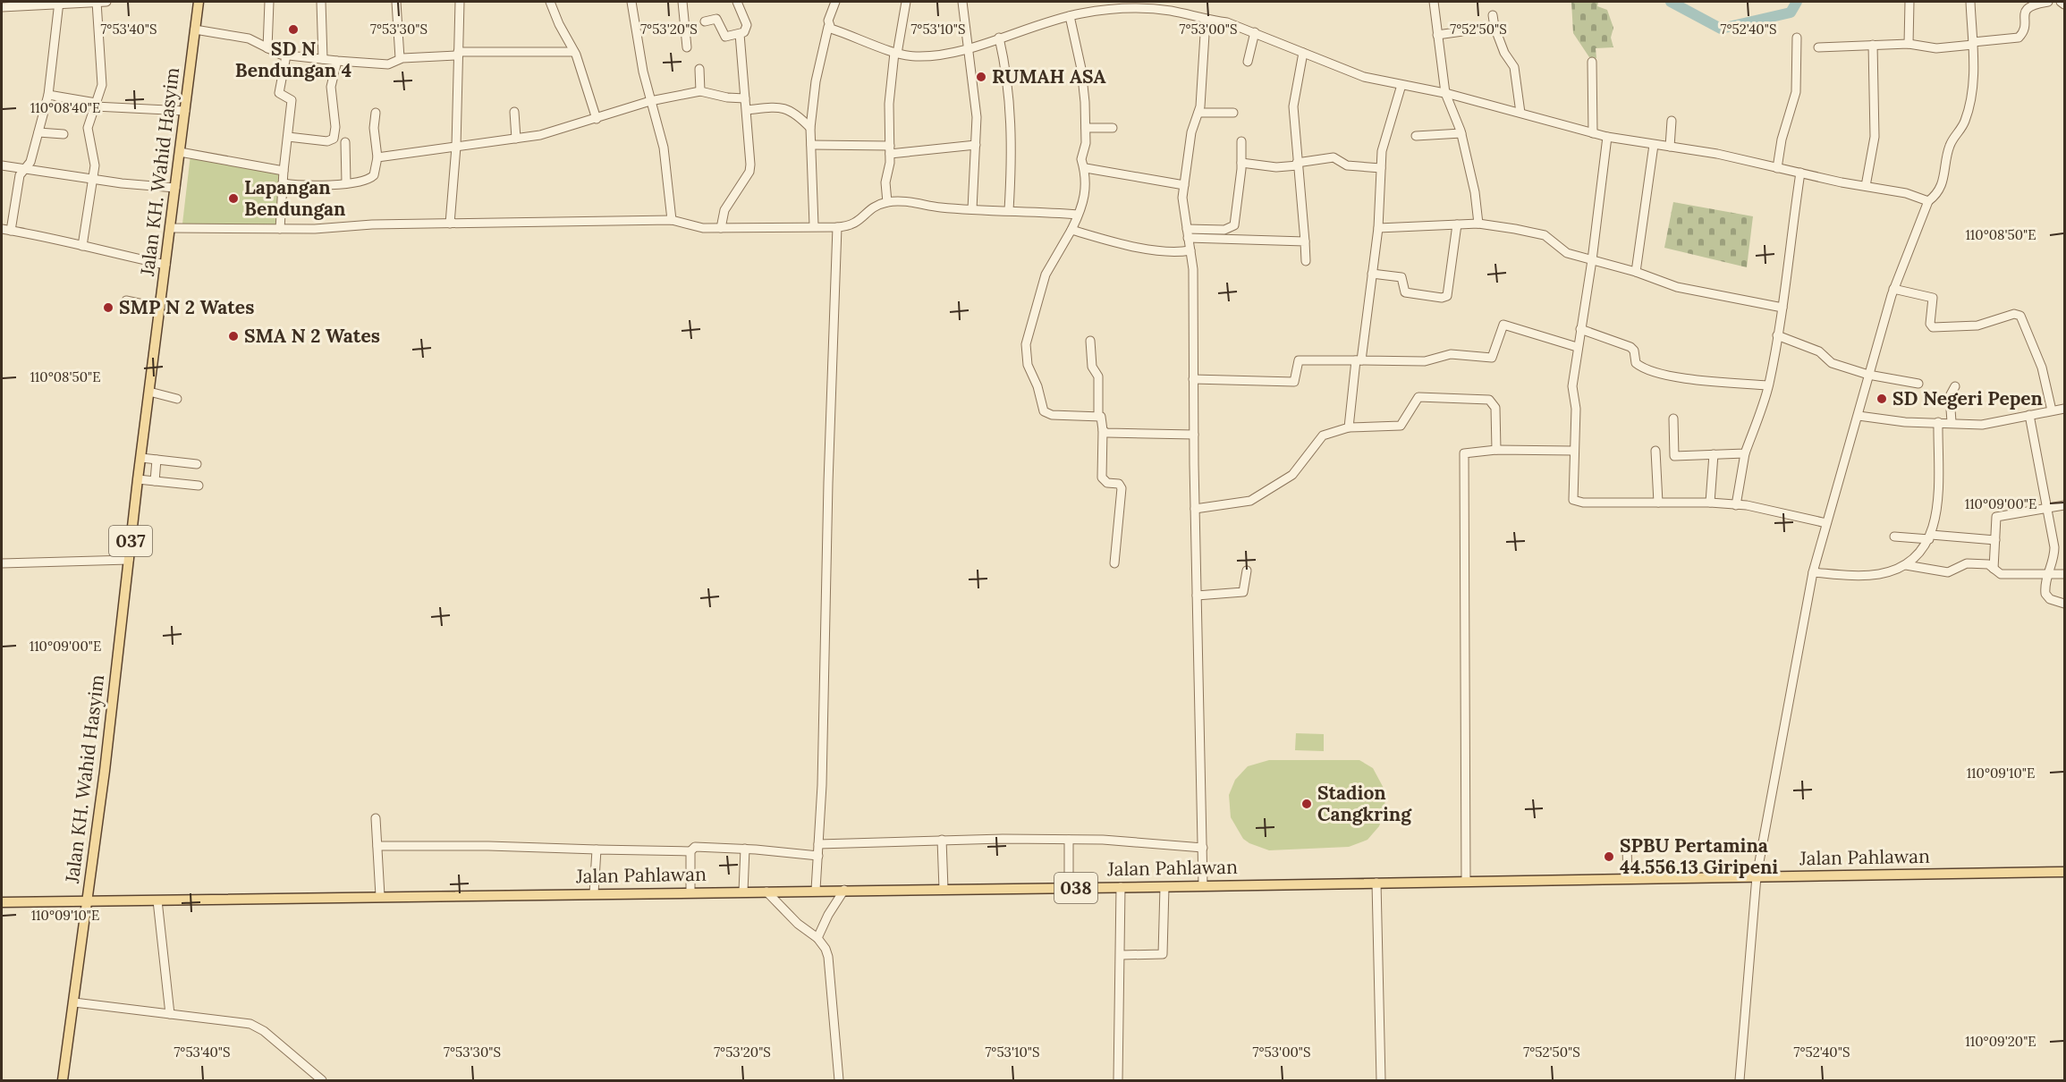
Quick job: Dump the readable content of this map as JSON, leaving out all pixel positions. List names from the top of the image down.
{
  "streets": {
    "main road": [
      "Jalan KH. Wahid Hasyim",
      "037",
      "Jalan Pahlawan",
      "038"
    ]
  },
  "crossings": [
    ["Jalan KH. Wahid Hasyim", "Jalan Pahlawan"]
  ],
  "places": [
    "SD N Bendungan 4",
    "RUMAH ASA",
    "Lapangan Bendungan",
    "SMP N 2 Wates",
    "SMA N 2 Wates",
    "SD Negeri Pepen",
    "Stadion Cangkring",
    "SPBU Pertamina 44.556.13 Giripeni"
  ],
  "coordinates": [
    "7°53'40\"S",
    "7°53'30\"S",
    "7°53'20\"S",
    "7°53'10\"S",
    "7°53'00\"S",
    "7°52'50\"S",
    "7°52'40\"S",
    "110°08'40\"E",
    "110°08'50\"E",
    "110°09'00\"E",
    "110°09'10\"E",
    "110°09'20\"E"
  ]
}
